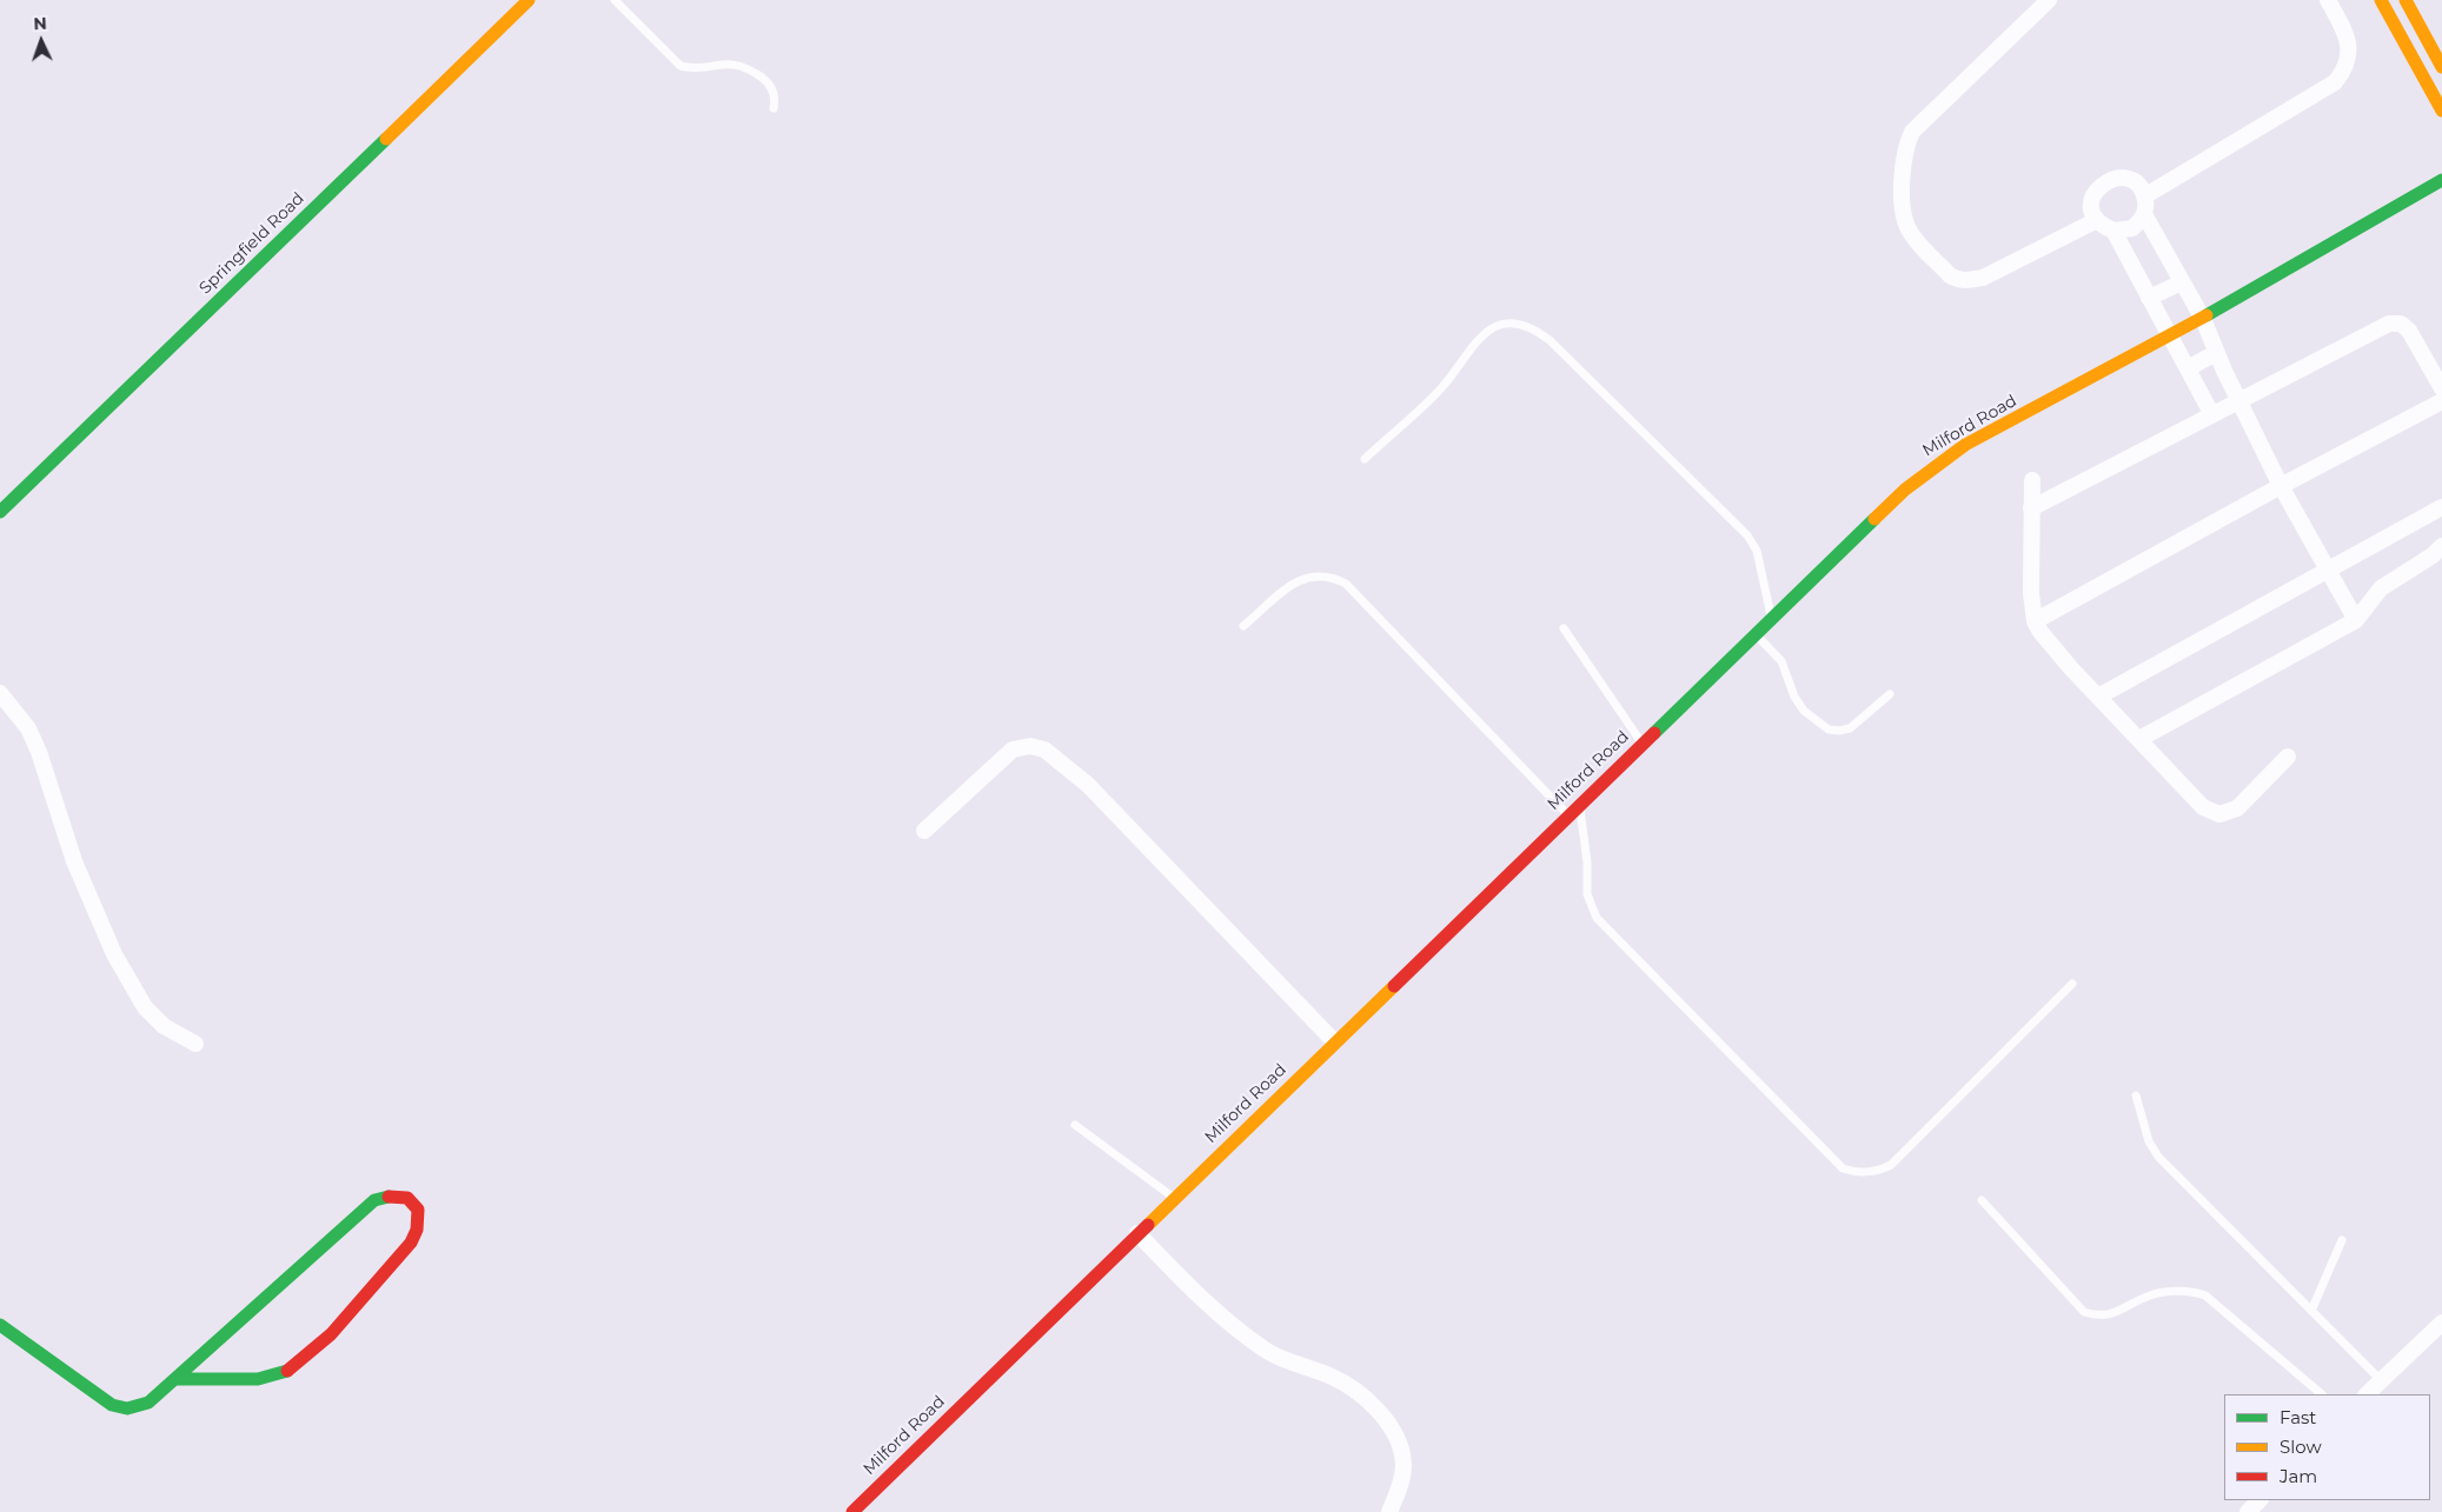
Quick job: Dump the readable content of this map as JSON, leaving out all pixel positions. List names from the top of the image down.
{
  "streets": {
    "street": ["Springfield Road", "Milford Road"]
  },
  "legend": ["Fast", "Slow", "Jam"],
  "north": "top"
}
